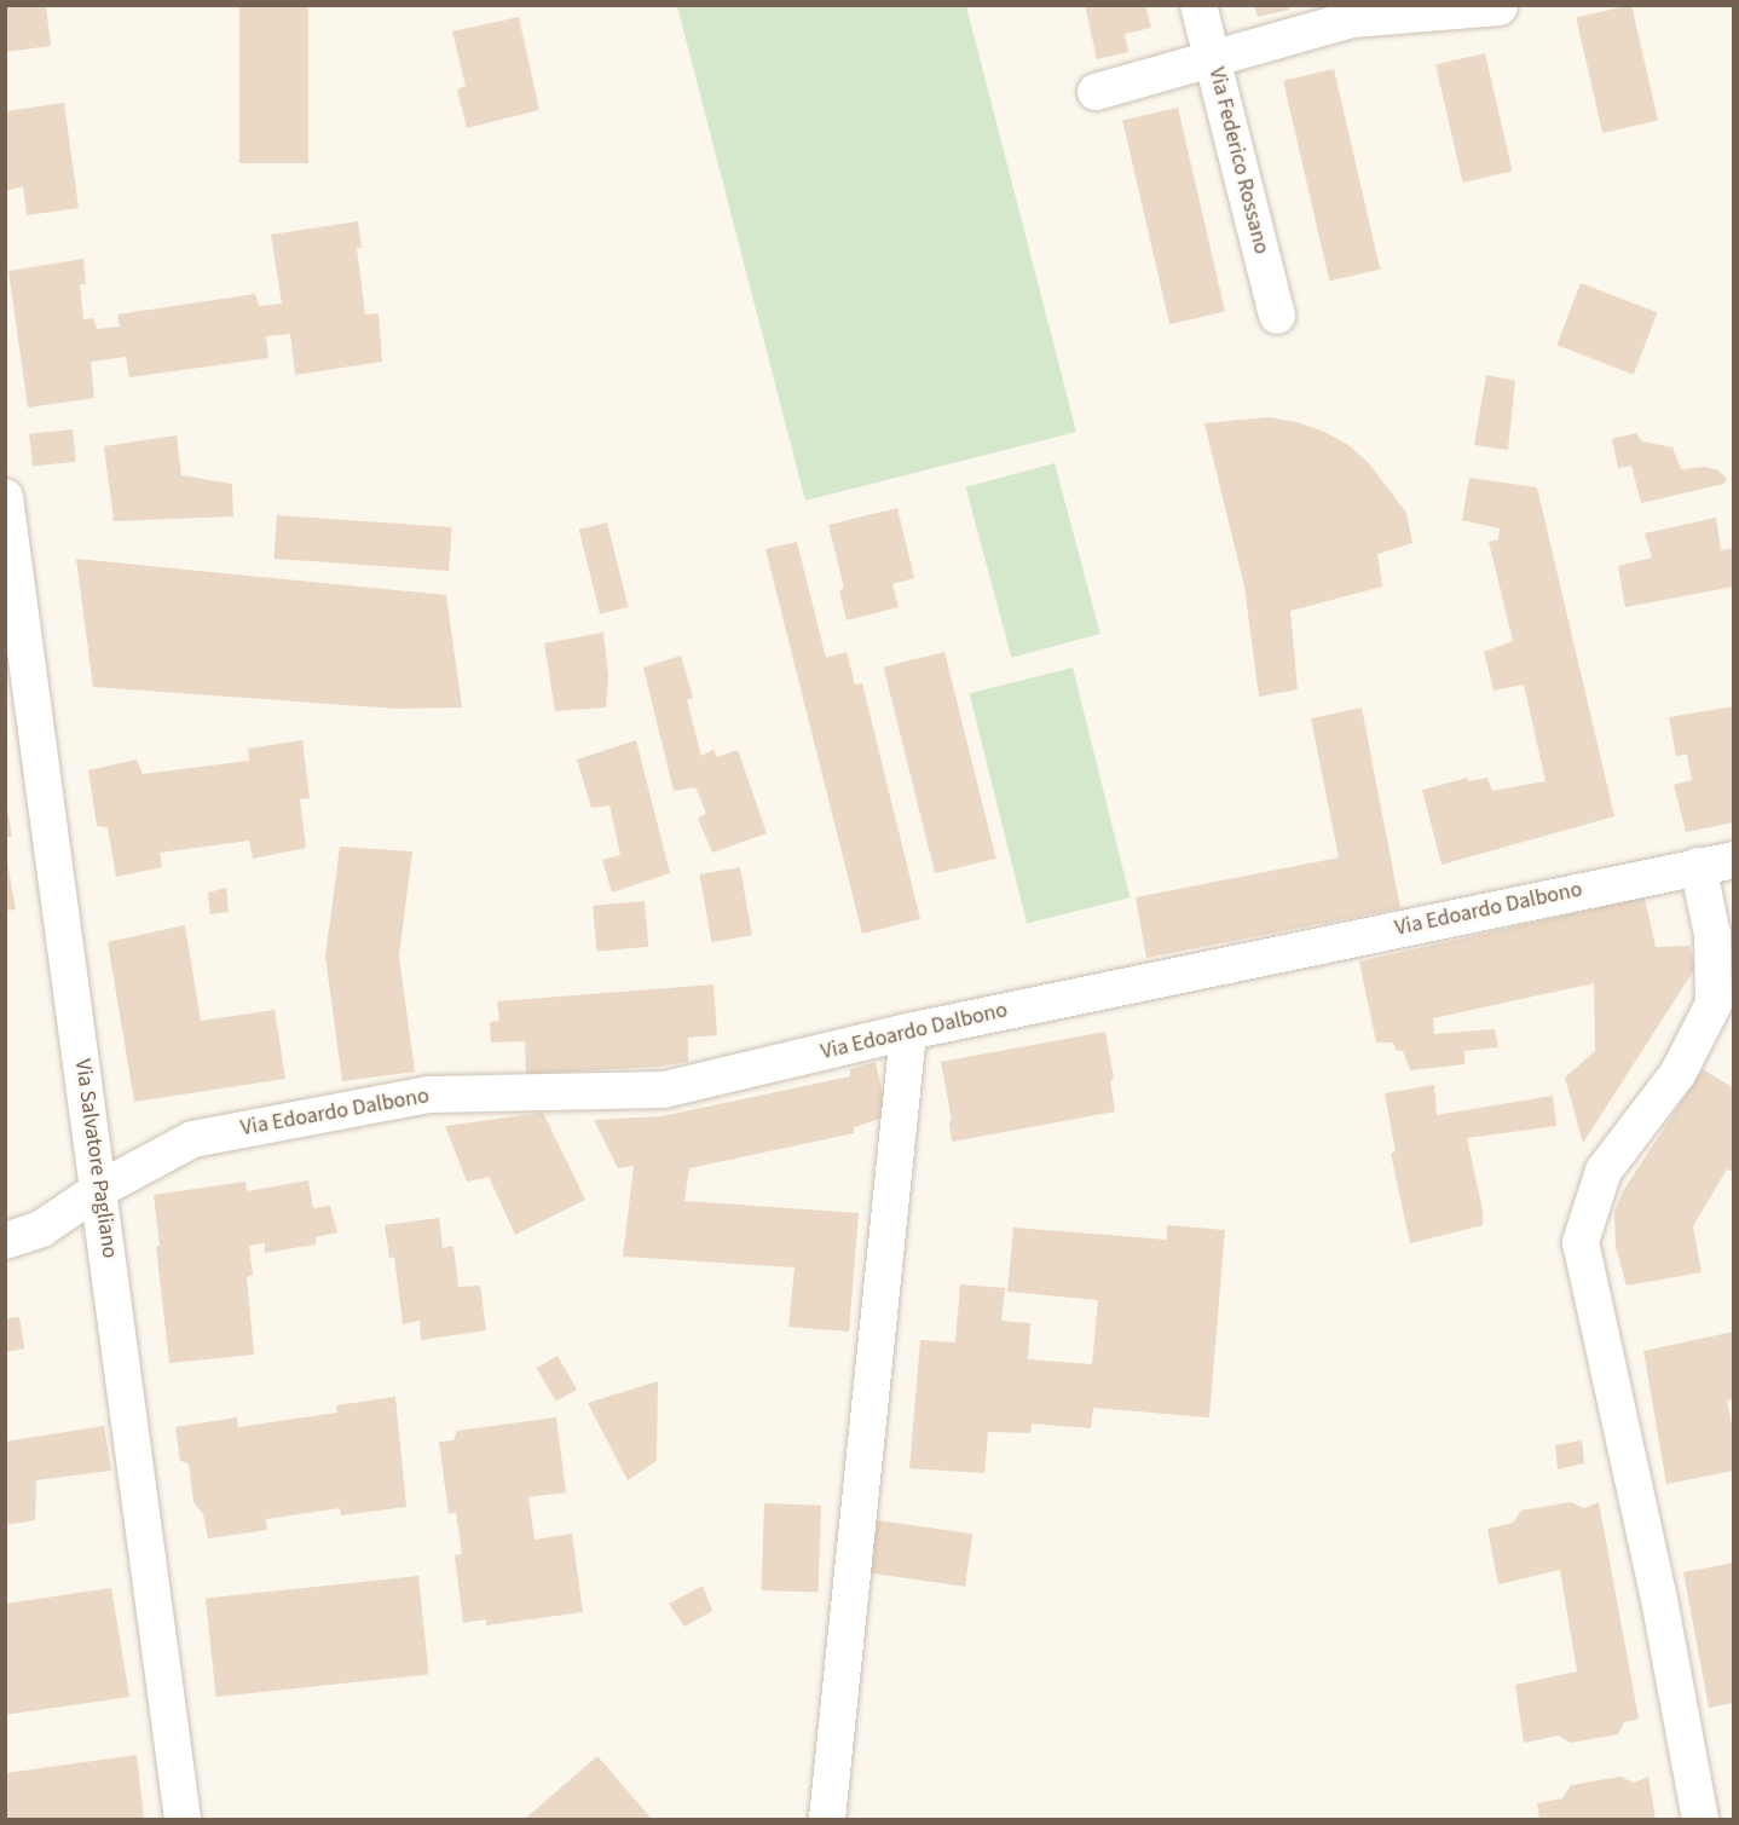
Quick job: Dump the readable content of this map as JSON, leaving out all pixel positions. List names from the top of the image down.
{
  "streets": {
    "street": ["Via Federico Rossano", "Via Edoardo Dalbono", "Via Salvatore Pagliano"]
  },
  "crossings": [
    ["Via Edoardo Dalbono", "Via Salvatore Pagliano"]
  ]
}
